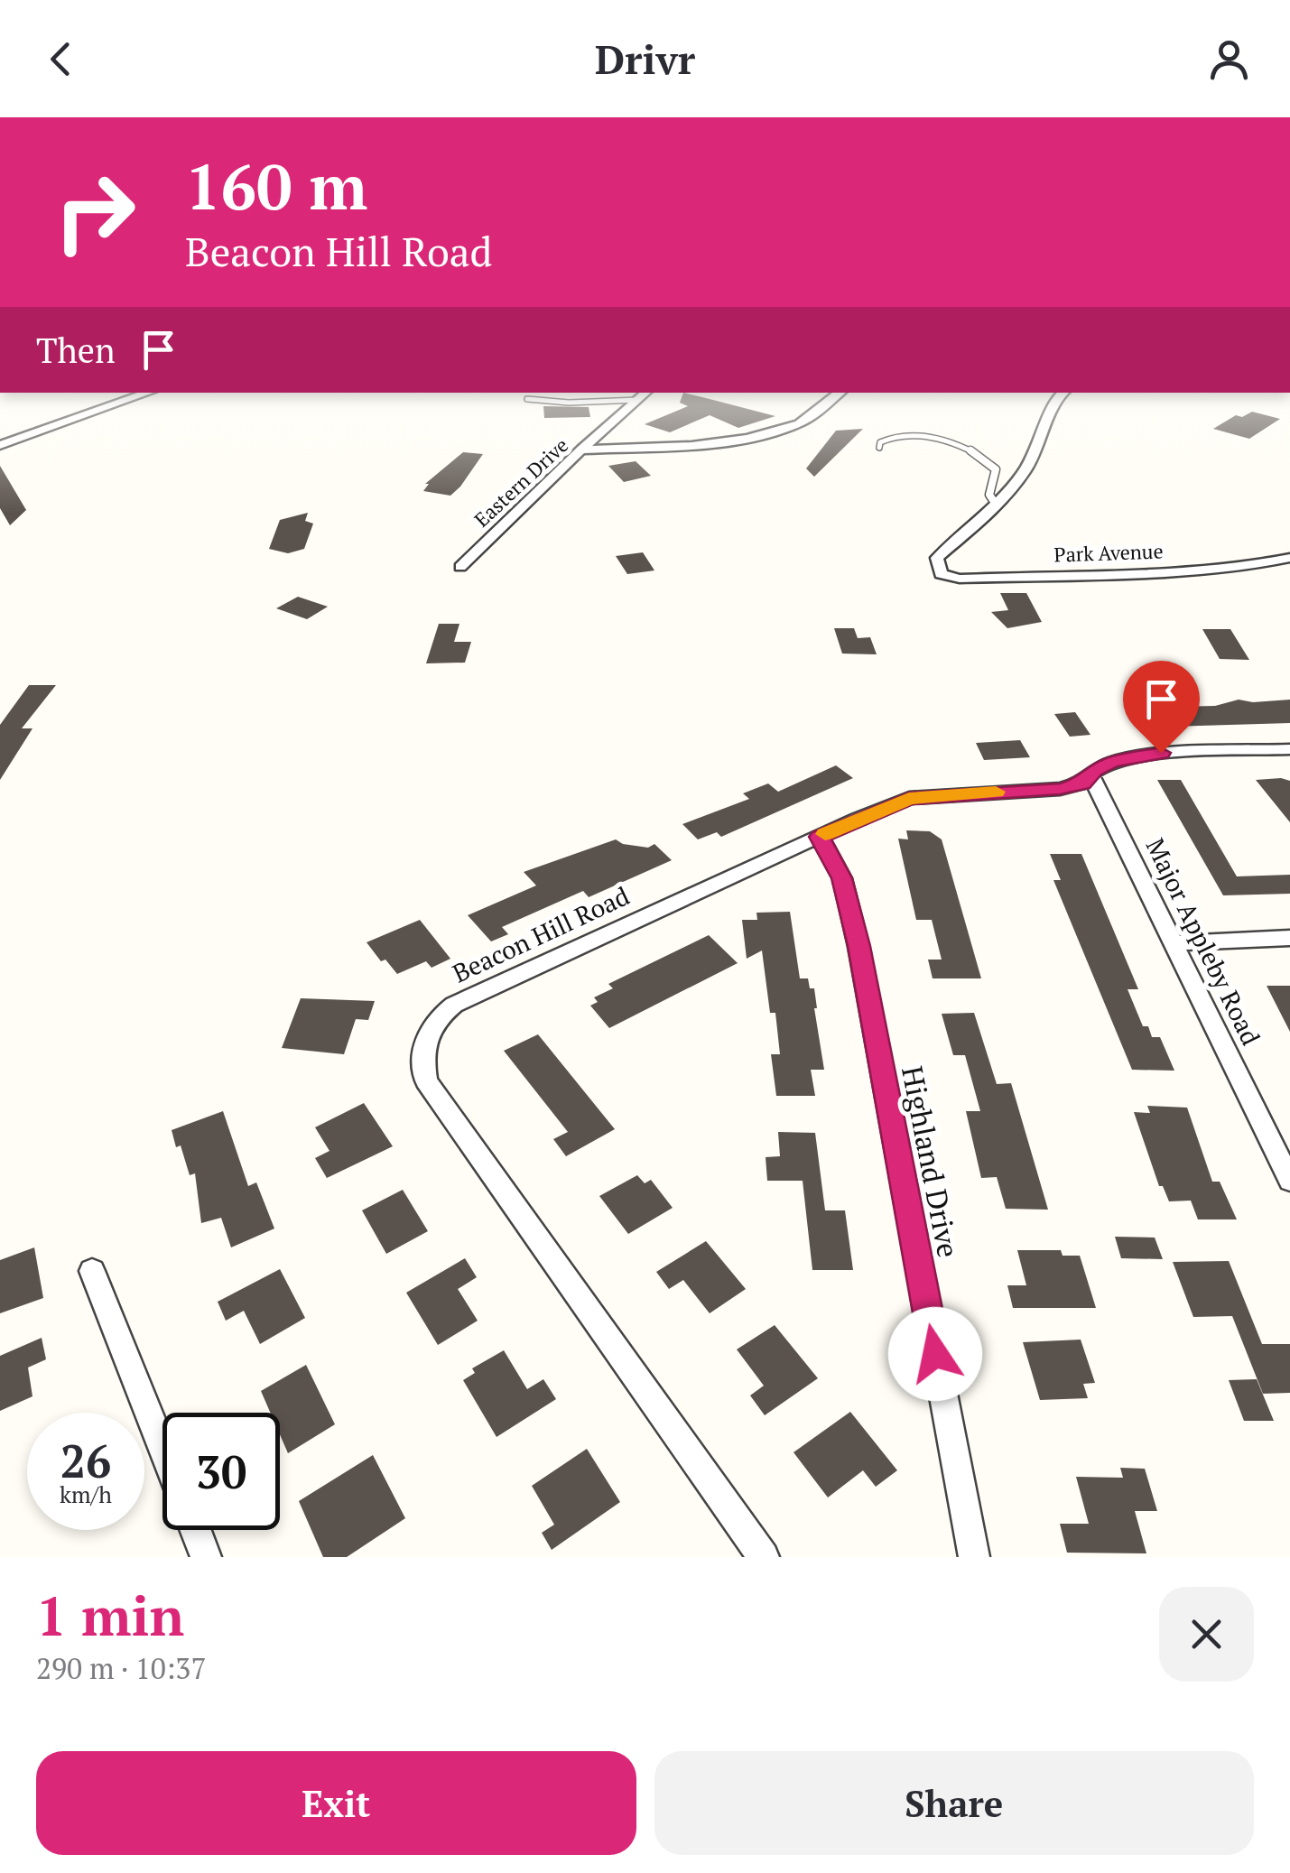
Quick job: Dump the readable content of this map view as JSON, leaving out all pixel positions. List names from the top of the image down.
{
  "streets": {
    "street": [
      "Eastern Drive",
      "Park Avenue",
      "Beacon Hill Road",
      "Major Appleby Road",
      "Highland Drive"
    ]
  },
  "crossings": [
    ["Beacon Hill Road", "Major Appleby Road"],
    ["Beacon Hill Road", "Highland Drive"]
  ],
  "page": {
    "header": "Drivr",
    "turn": ["160 m", "Beacon Hill Road"],
    "then": "Then",
    "speed": "26 km/h",
    "limit": "30",
    "heading": ["1 min", "290 m · 10:37"],
    "buttons": ["Exit", "Share"]
  }
}
